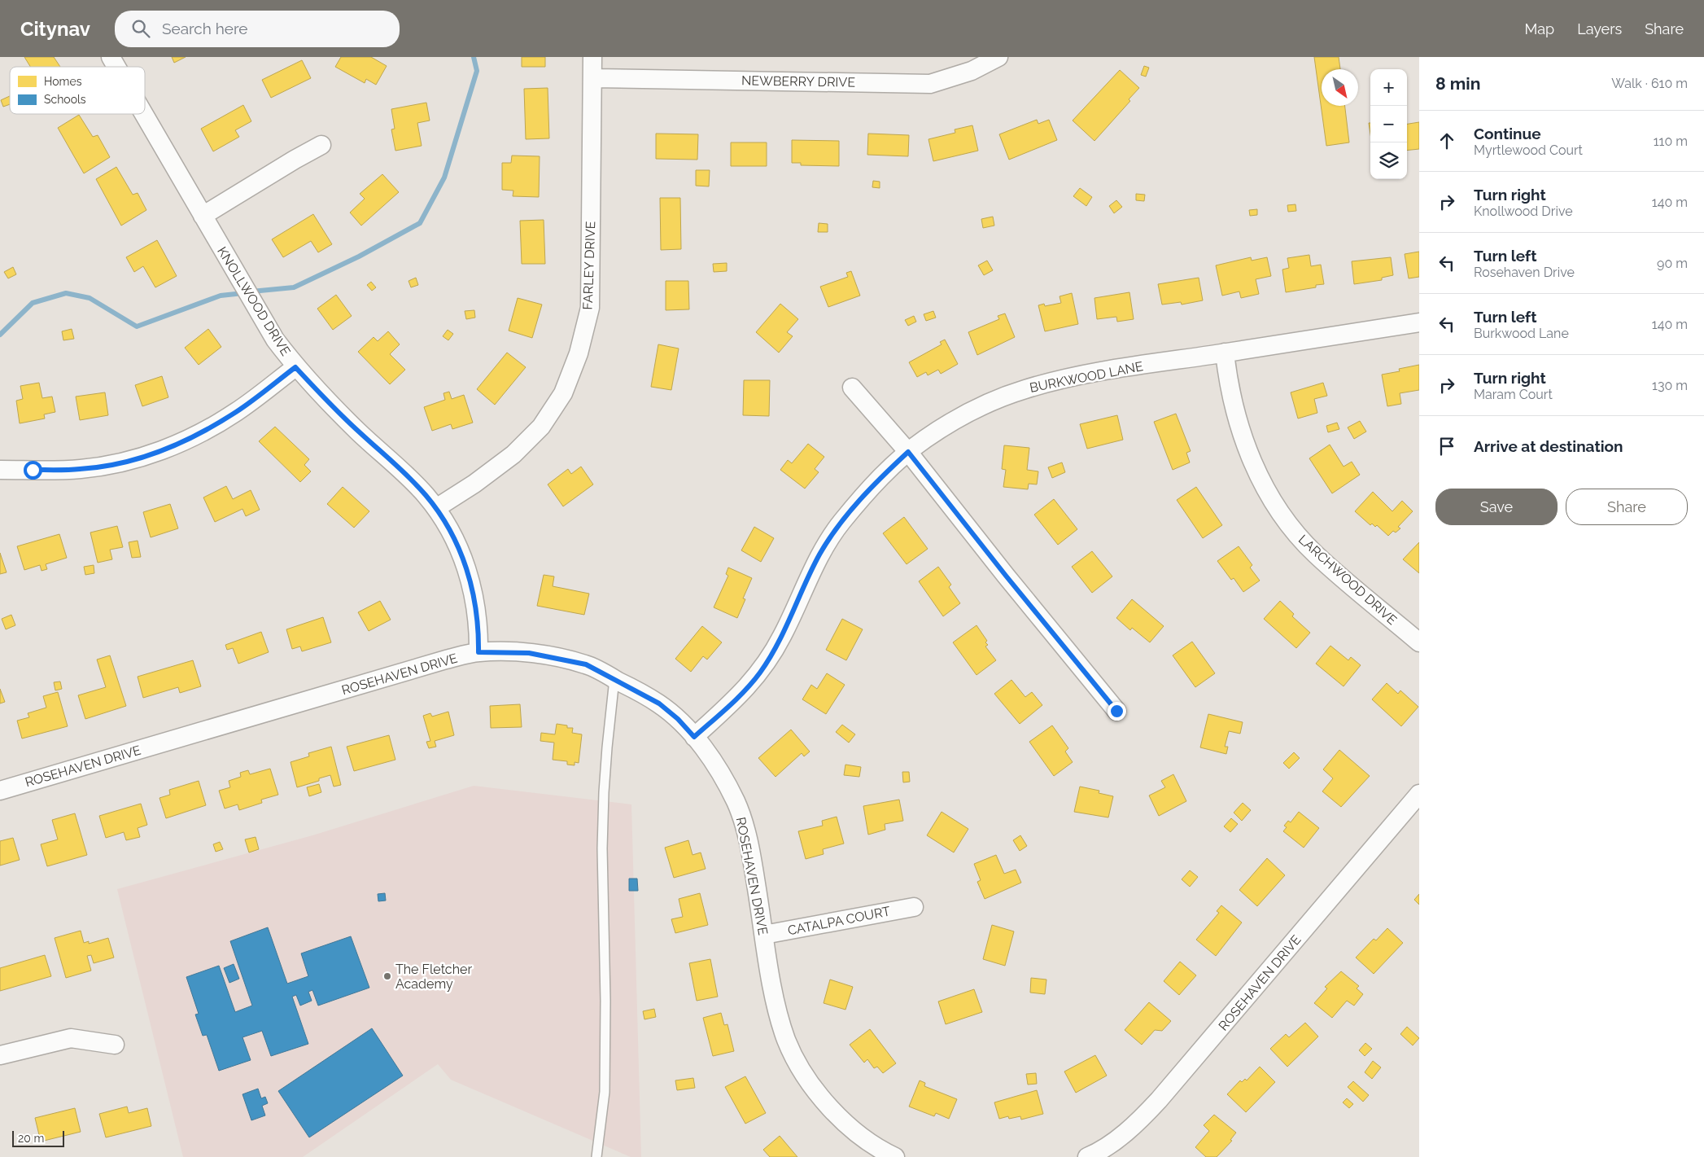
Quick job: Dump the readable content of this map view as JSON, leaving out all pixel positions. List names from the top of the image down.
{
  "streets": {
    "street": [
      "NEWBERRY DRIVE",
      "FARLEY DRIVE",
      "KNOLLWOOD DRIVE",
      "BURKWOOD LANE",
      "LARCHWOOD DRIVE",
      "ROSEHAVEN DRIVE",
      "CATALPA COURT"
    ]
  },
  "crossings": [
    ["NEWBERRY DRIVE", "FARLEY DRIVE"],
    ["FARLEY DRIVE", "KNOLLWOOD DRIVE"],
    ["KNOLLWOOD DRIVE", "ROSEHAVEN DRIVE"],
    ["BURKWOOD LANE", "LARCHWOOD DRIVE"],
    ["BURKWOOD LANE", "ROSEHAVEN DRIVE"],
    ["ROSEHAVEN DRIVE", "CATALPA COURT"]
  ],
  "places": ["The Fletcher Academy"],
  "legend": ["Homes", "Schools"],
  "scale_bar": "20 m",
  "north": "bottom right",
  "page": {
    "header": "Citynav",
    "search": "Search here",
    "nav": ["Map", "Layers", "Share"],
    "heading": ["8 min", "Walk · 610 m"],
    "map_buttons": ["+", "−"],
    "list": [
      ["Continue", "Myrtlewood Court", "110 m"],
      ["Turn right", "Knollwood Drive", "140 m"],
      ["Turn left", "Rosehaven Drive", "90 m"],
      ["Turn left", "Burkwood Lane", "140 m"],
      ["Turn right", "Maram Court", "130 m"],
      "Arrive at destination"
    ],
    "buttons": ["Save", "Share"],
    "scale": "20 m"
  }
}
